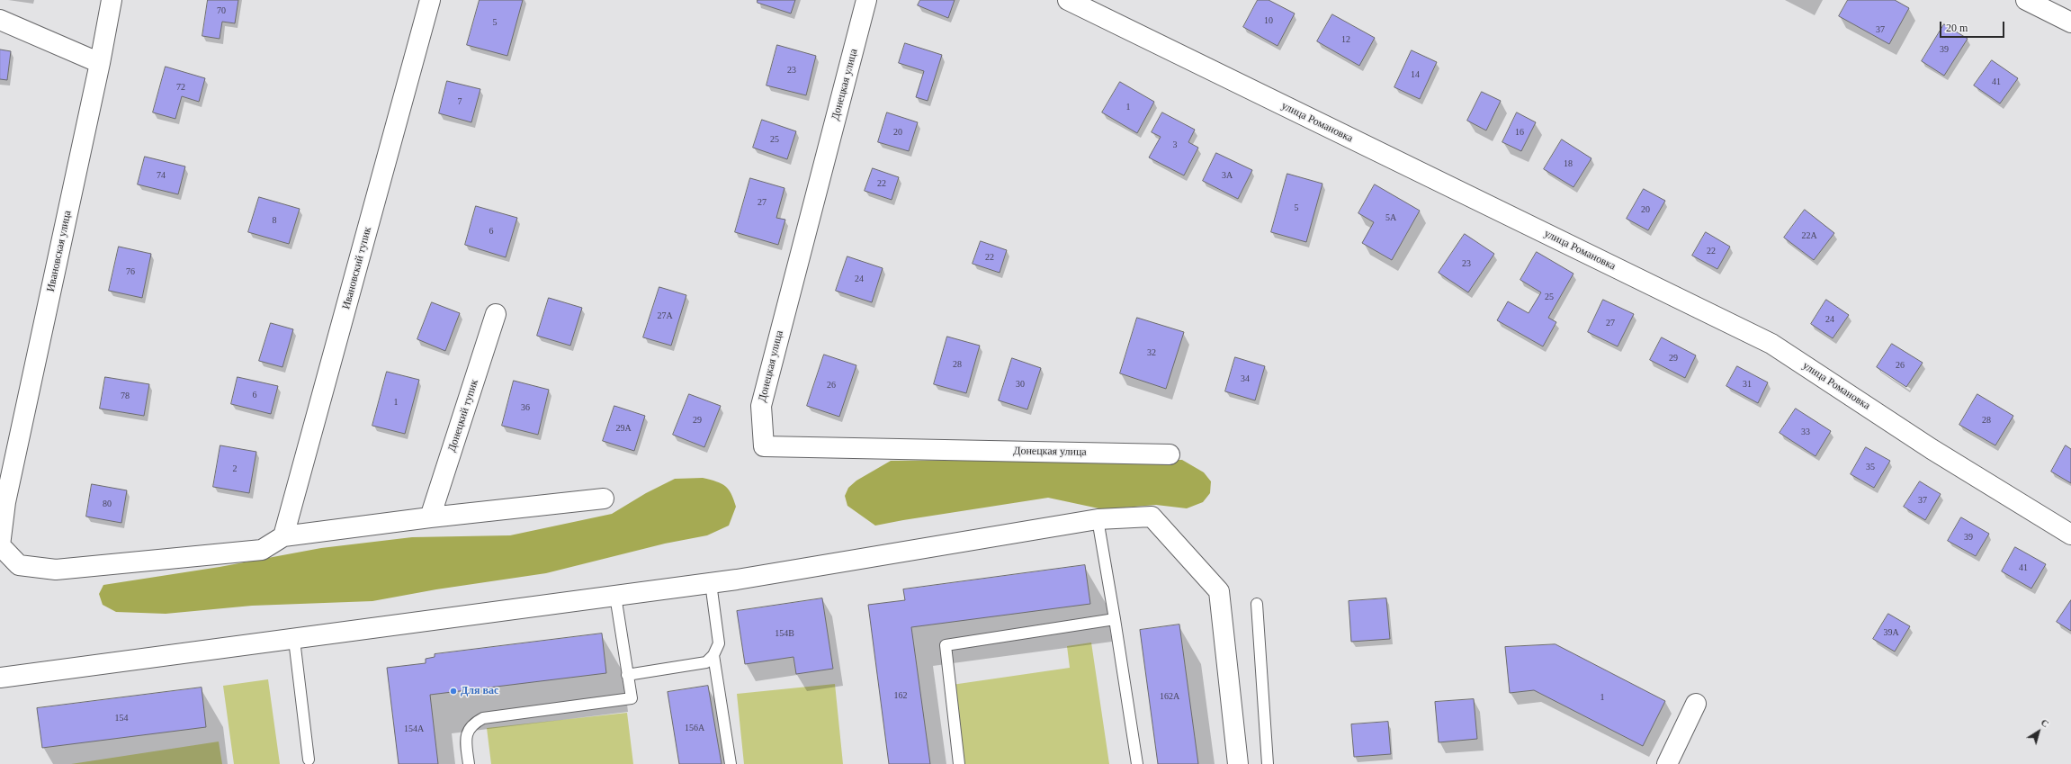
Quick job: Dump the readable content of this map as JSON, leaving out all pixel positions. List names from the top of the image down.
{
  "streets": {
    "street": [
      "Донецкая улица",
      "улица Романовка",
      "Ивановская улица",
      "Ивановский тупик",
      "Донецкий тупик"
    ]
  },
  "crossings": [
    ["Ивановская улица", "Ивановский тупик"]
  ],
  "places": ["Для вас"],
  "house_numbers": [
    "70",
    "10",
    "5",
    "37",
    "12",
    "39",
    "23",
    "14",
    "41",
    "72",
    "7",
    "1",
    "20",
    "16",
    "25",
    "3",
    "18",
    "74",
    "3А",
    "22",
    "27",
    "5",
    "20",
    "5А",
    "8",
    "6",
    "22А",
    "22",
    "22",
    "23",
    "76",
    "24",
    "25",
    "27А",
    "24",
    "27",
    "32",
    "29",
    "28",
    "26",
    "34",
    "30",
    "31",
    "26",
    "6",
    "78",
    "1",
    "36",
    "29",
    "28",
    "29А",
    "33",
    "35",
    "2",
    "37",
    "80",
    "39",
    "41",
    "39А",
    "154В",
    "162",
    "162А",
    "1",
    "154",
    "156А",
    "154А"
  ],
  "scale_bar": "20 m",
  "north": "top right"
}
